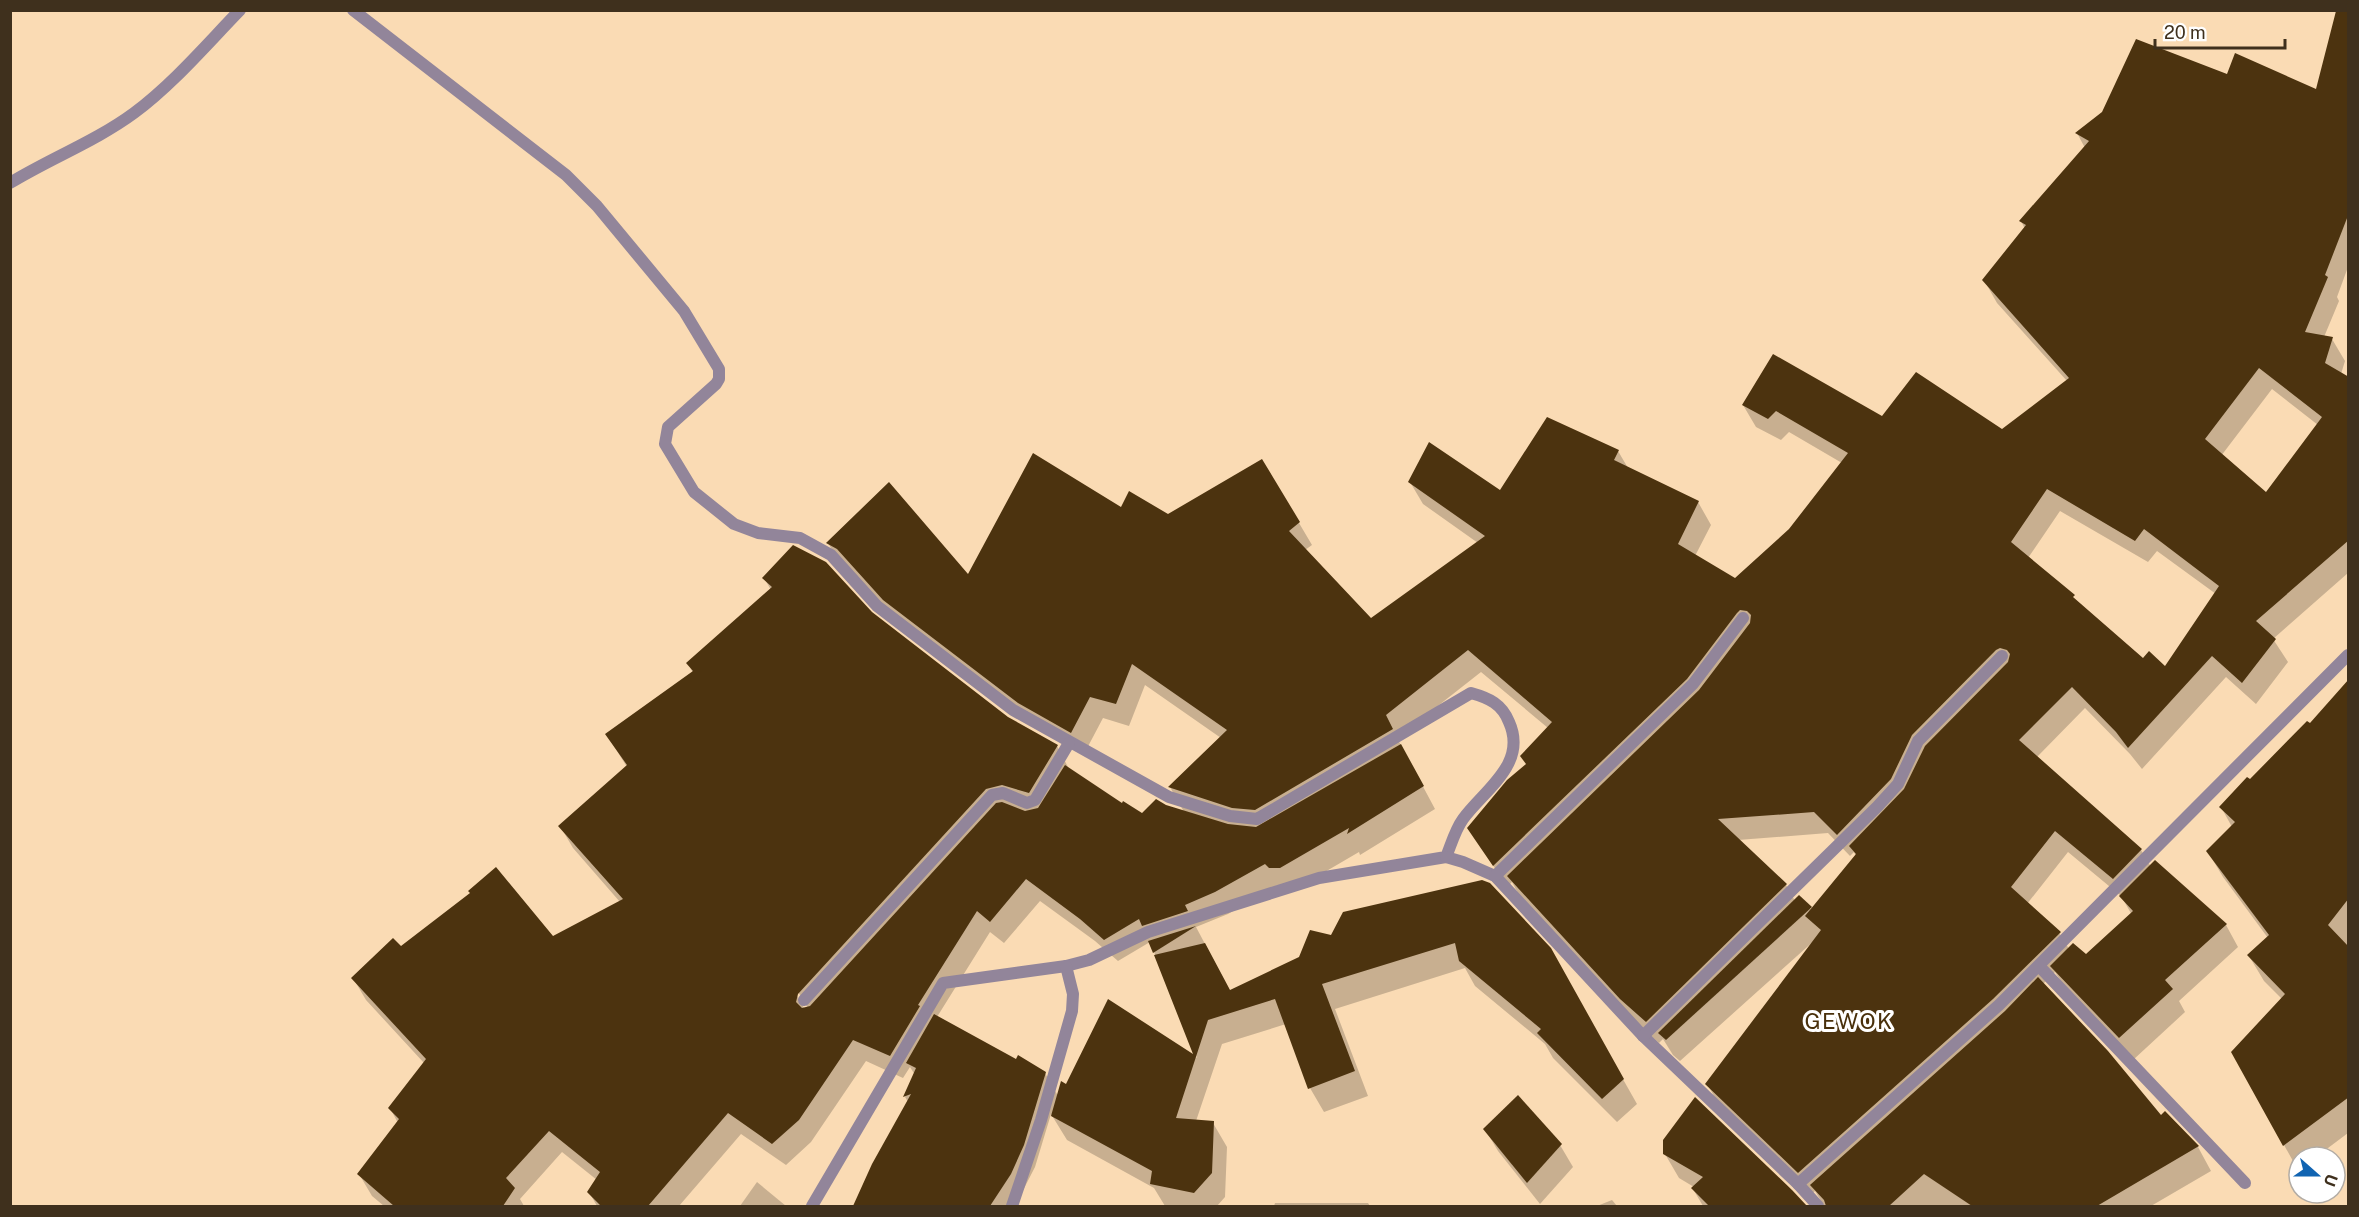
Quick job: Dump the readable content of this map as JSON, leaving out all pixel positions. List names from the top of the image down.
{
  "districts": ["GEWOK"],
  "scale_bar": "20 m",
  "north": "right"
}
